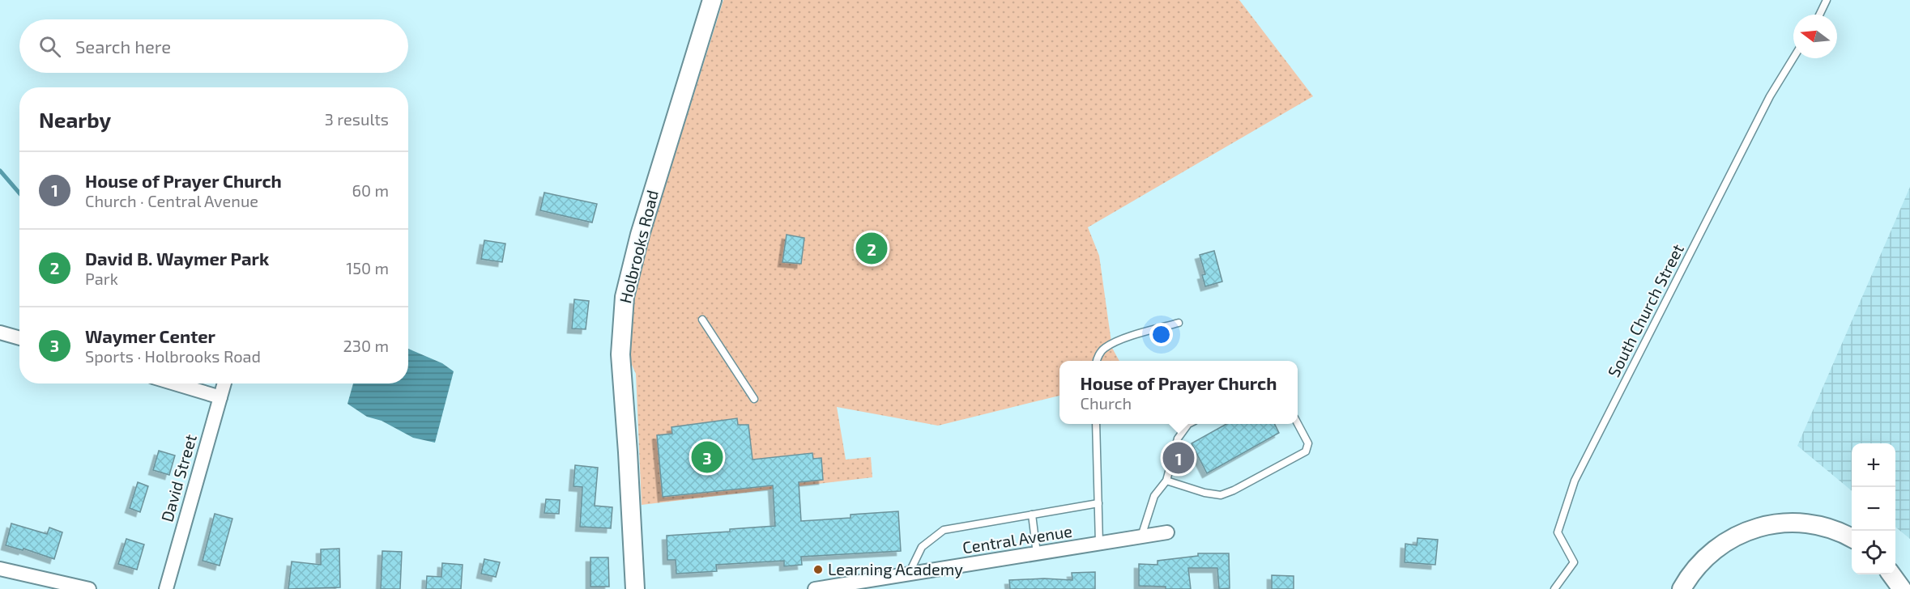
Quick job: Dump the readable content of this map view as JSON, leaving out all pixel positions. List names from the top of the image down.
{
  "streets": {
    "street": ["Holbrooks Road", "David Street", "Central Avenue"],
    "lane": ["South Church Street"]
  },
  "places": ["Learning Academy"],
  "north": "left",
  "page": {
    "search": "Search here",
    "heading": ["Nearby", "3 results"],
    "list": [
      {
        "mark": "1",
        "name": "House of Prayer Church",
        "note": "Church · Central Avenue",
        "value": "60 m"
      },
      {
        "mark": "2",
        "name": "David B. Waymer Park",
        "note": "Park",
        "value": "150 m"
      },
      {
        "mark": "3",
        "name": "Waymer Center",
        "note": "Sports · Holbrooks Road",
        "value": "230 m"
      }
    ],
    "pins": ["2", "3", "1"],
    "popup": ["House of Prayer Church", "Church"],
    "map_buttons": ["+", "−"]
  }
}
